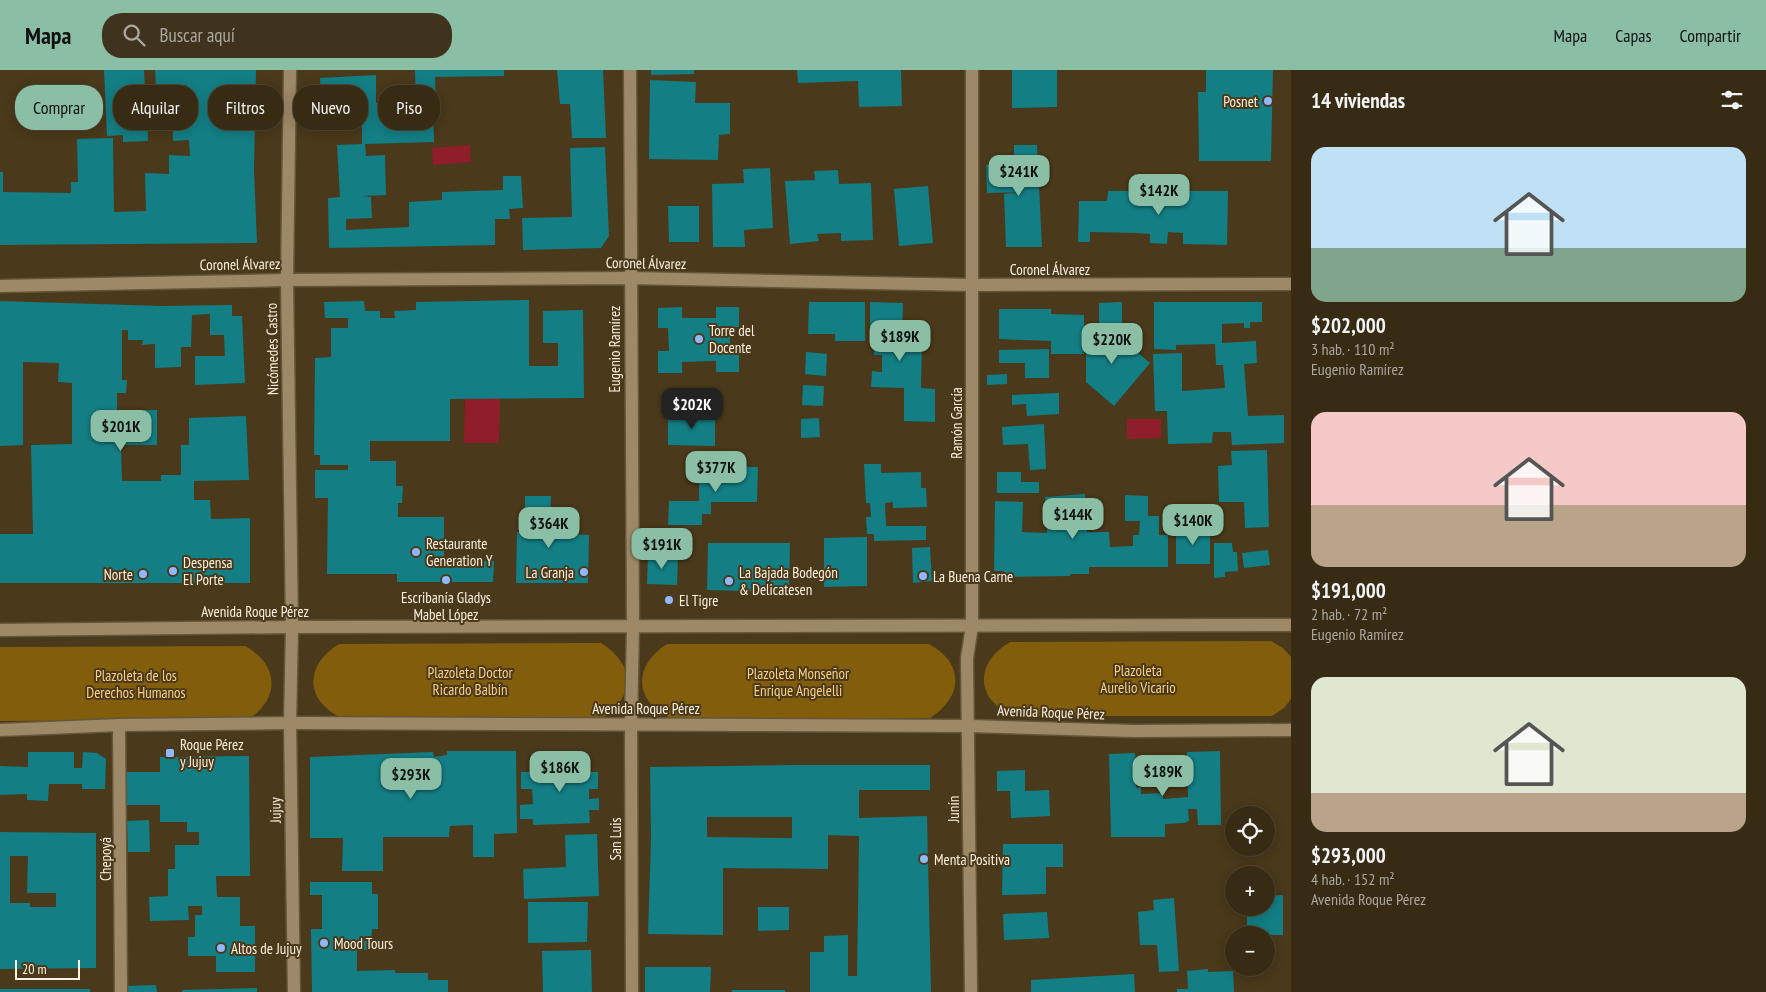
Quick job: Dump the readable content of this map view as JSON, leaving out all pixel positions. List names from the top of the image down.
{
  "streets": {
    "street": [
      "Coronel Álvarez",
      "Nicómedes Castro",
      "Eugenio Ramírez",
      "Ramón García",
      "Avenida Roque Pérez",
      "Junín",
      "Jujuy",
      "San Luis",
      "Chepoyá"
    ]
  },
  "crossings": [
    ["Coronel Álvarez", "Nicómedes Castro"],
    ["Coronel Álvarez", "Eugenio Ramírez"],
    ["Coronel Álvarez", "Ramón García"],
    ["Nicómedes Castro", "Avenida Roque Pérez"],
    ["Nicómedes Castro", "Jujuy"],
    ["Eugenio Ramírez", "Avenida Roque Pérez"],
    ["Eugenio Ramírez", "San Luis"],
    ["Ramón García", "Avenida Roque Pérez"],
    ["Ramón García", "Junín"],
    ["Avenida Roque Pérez", "Junín"],
    ["Avenida Roque Pérez", "Jujuy"],
    ["Avenida Roque Pérez", "San Luis"],
    ["Avenida Roque Pérez", "Chepoyá"]
  ],
  "parks": [
    "Plazoleta Aurelio Vicario",
    "Plazoleta Doctor Ricardo Balbín",
    "Plazoleta Monseñor Enrique Angelelli",
    "Plazoleta de los Derechos Humanos"
  ],
  "places": {
    "other": [
      "Posnet",
      "Torre del Docente",
      "Restaurante Generation Y",
      "Despensa El Porte",
      "La Granja",
      "Norte",
      "La Buena Carne",
      "Escribanía Gladys Mabel López",
      "La Bajada Bodegón & Delicatesen",
      "El Tigre",
      "Menta Positiva",
      "Mood Tours",
      "Altos de Jujuy"
    ],
    "transit": ["Roque Pérez y Jujuy"]
  },
  "scale_bar": "20 m",
  "page": {
    "header": "Mapa",
    "search": "Buscar aquí",
    "nav": ["Mapa", "Capas", "Compartir"],
    "heading": "14 viviendas",
    "chip": [
      "Comprar",
      "Alquilar",
      "Filtros",
      "Nuevo",
      "Piso"
    ],
    "list": [
      {
        "name": "$202,000",
        "note": "3 hab. · 110 m² · Eugenio Ramírez"
      },
      {
        "name": "$191,000",
        "note": "2 hab. · 72 m² · Eugenio Ramírez"
      },
      {
        "name": "$293,000",
        "note": "4 hab. · 152 m² · Avenida Roque Pérez"
      }
    ],
    "price": [
      "$241K",
      "$142K",
      "$189K",
      "$220K",
      "$202K",
      "$201K",
      "$377K",
      "$144K",
      "$140K",
      "$364K",
      "$191K",
      "$186K",
      "$189K",
      "$293K"
    ],
    "map_buttons": ["+", "−"],
    "scale": "20 m"
  }
}
